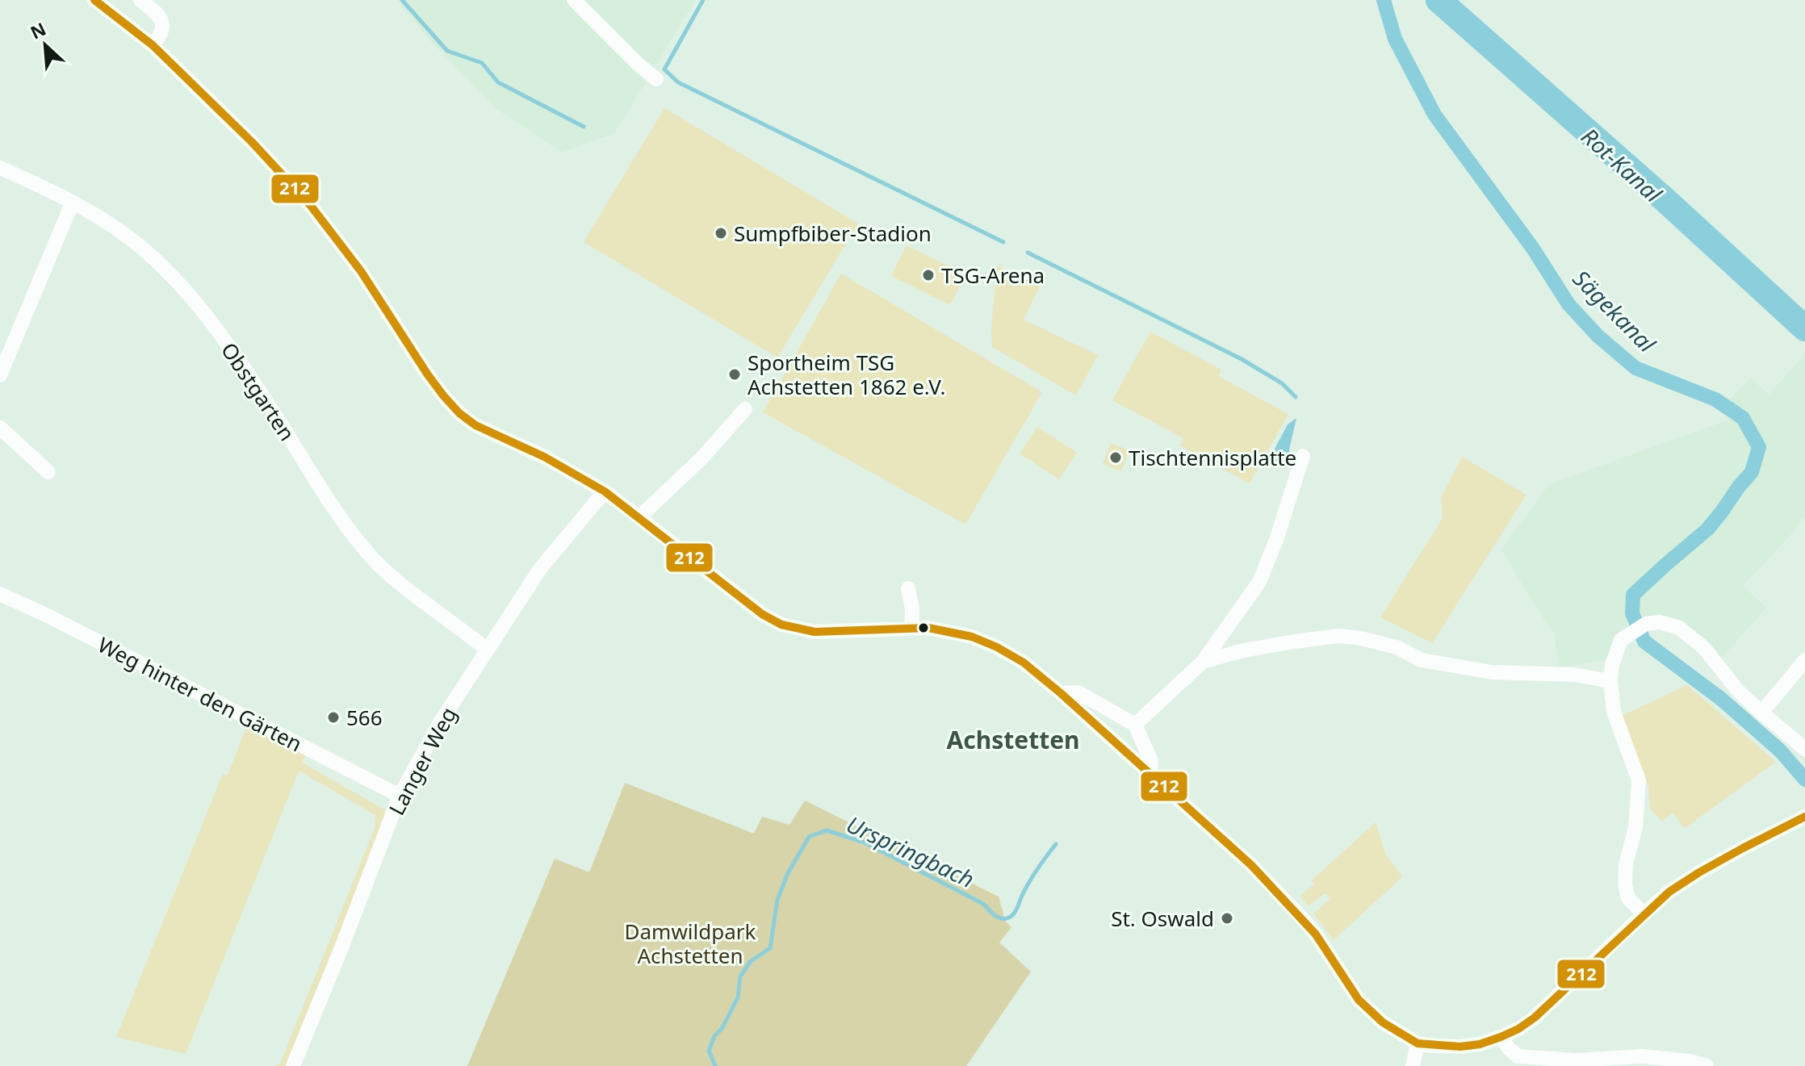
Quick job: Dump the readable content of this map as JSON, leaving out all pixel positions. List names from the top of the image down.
{
  "streets": {
    "street": ["Obstgarten", "Weg hinter den Gärten", "Langer Weg"]
  },
  "crossings": [
    ["Obstgarten", "Langer Weg"],
    ["Weg hinter den Gärten", "Langer Weg"]
  ],
  "districts": ["Achstetten"],
  "water": ["Rot-Kanal", "Sägekanal", "Urspringbach"],
  "parks": ["Damwildpark Achstetten"],
  "places": [
    "Sumpfbiber-Stadion",
    "TSG-Arena",
    "Sportheim TSG Achstetten 1862 e.V.",
    "Tischtennisplatte",
    "566",
    "St. Oswald"
  ],
  "lines": ["transit line 212"],
  "north": "top left"
}
